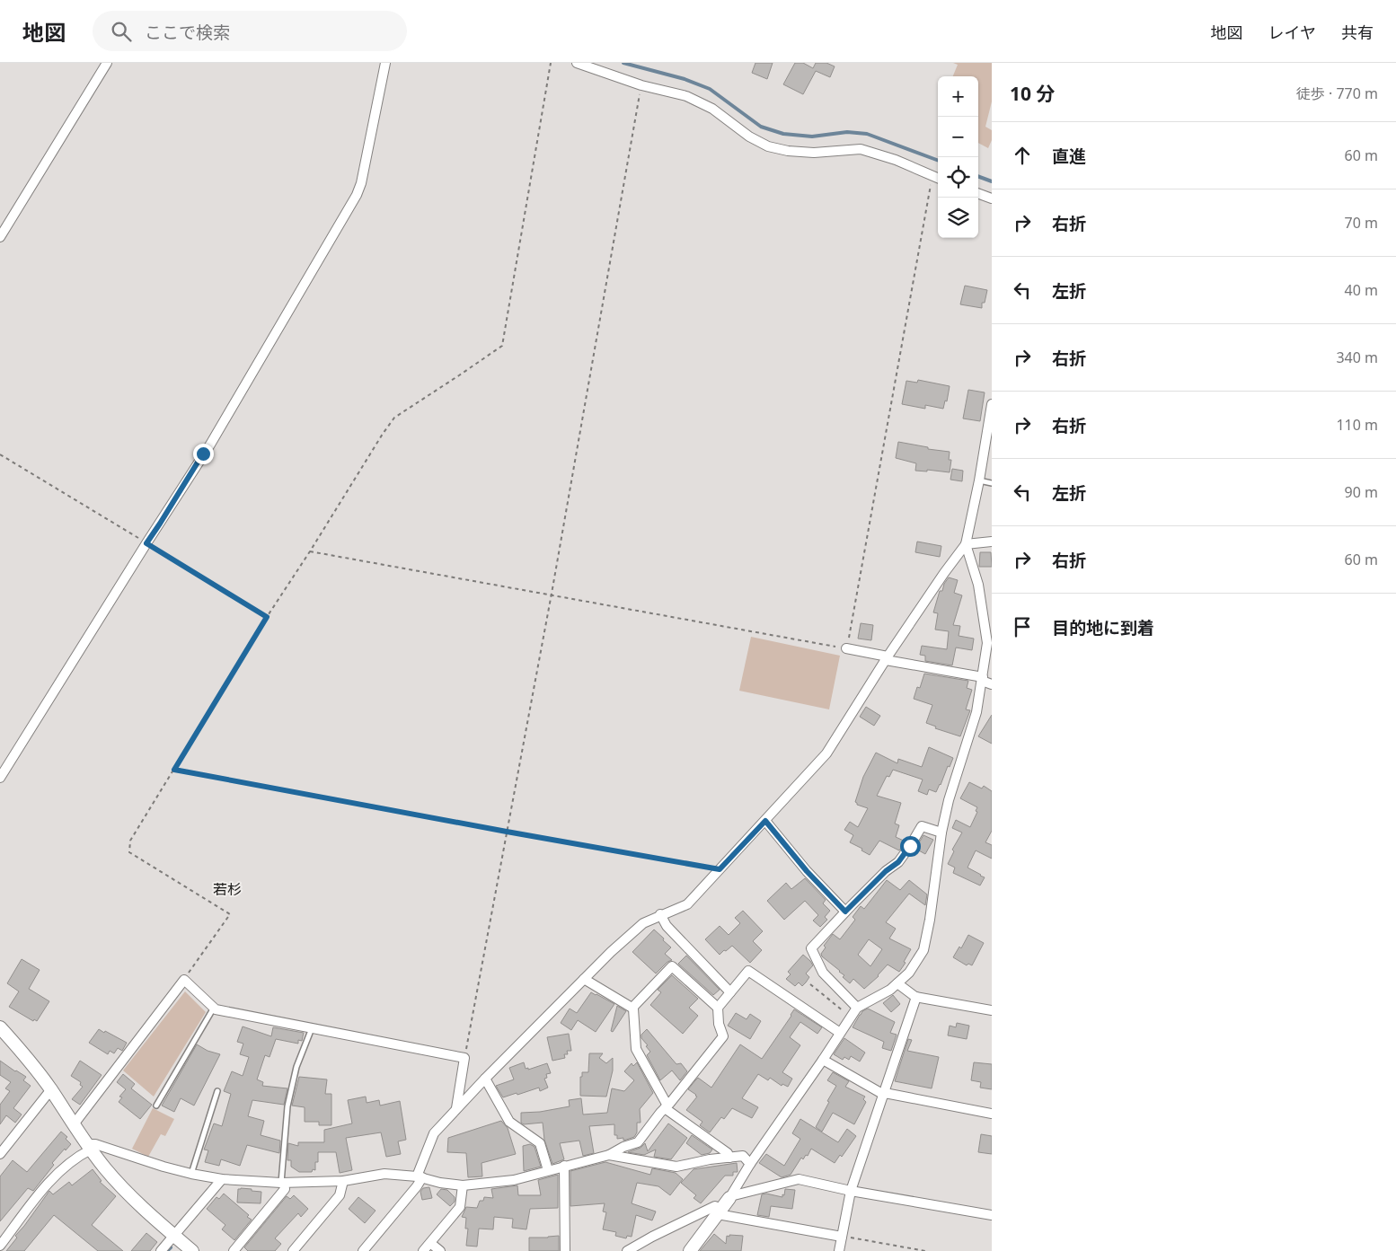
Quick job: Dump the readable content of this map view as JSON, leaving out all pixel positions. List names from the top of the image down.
{
  "districts": ["若杉"],
  "page": {
    "header": "地図",
    "search": "ここで検索",
    "nav": ["地図", "レイヤ", "共有"],
    "heading": ["10 分", "徒歩 · 770 m"],
    "map_buttons": ["+", "−"],
    "list": [
      ["直進", "60 m"],
      ["右折", "70 m"],
      ["左折", "40 m"],
      ["右折", "340 m"],
      ["右折", "110 m"],
      ["左折", "90 m"],
      ["右折", "60 m"],
      "目的地に到着"
    ]
  }
}
